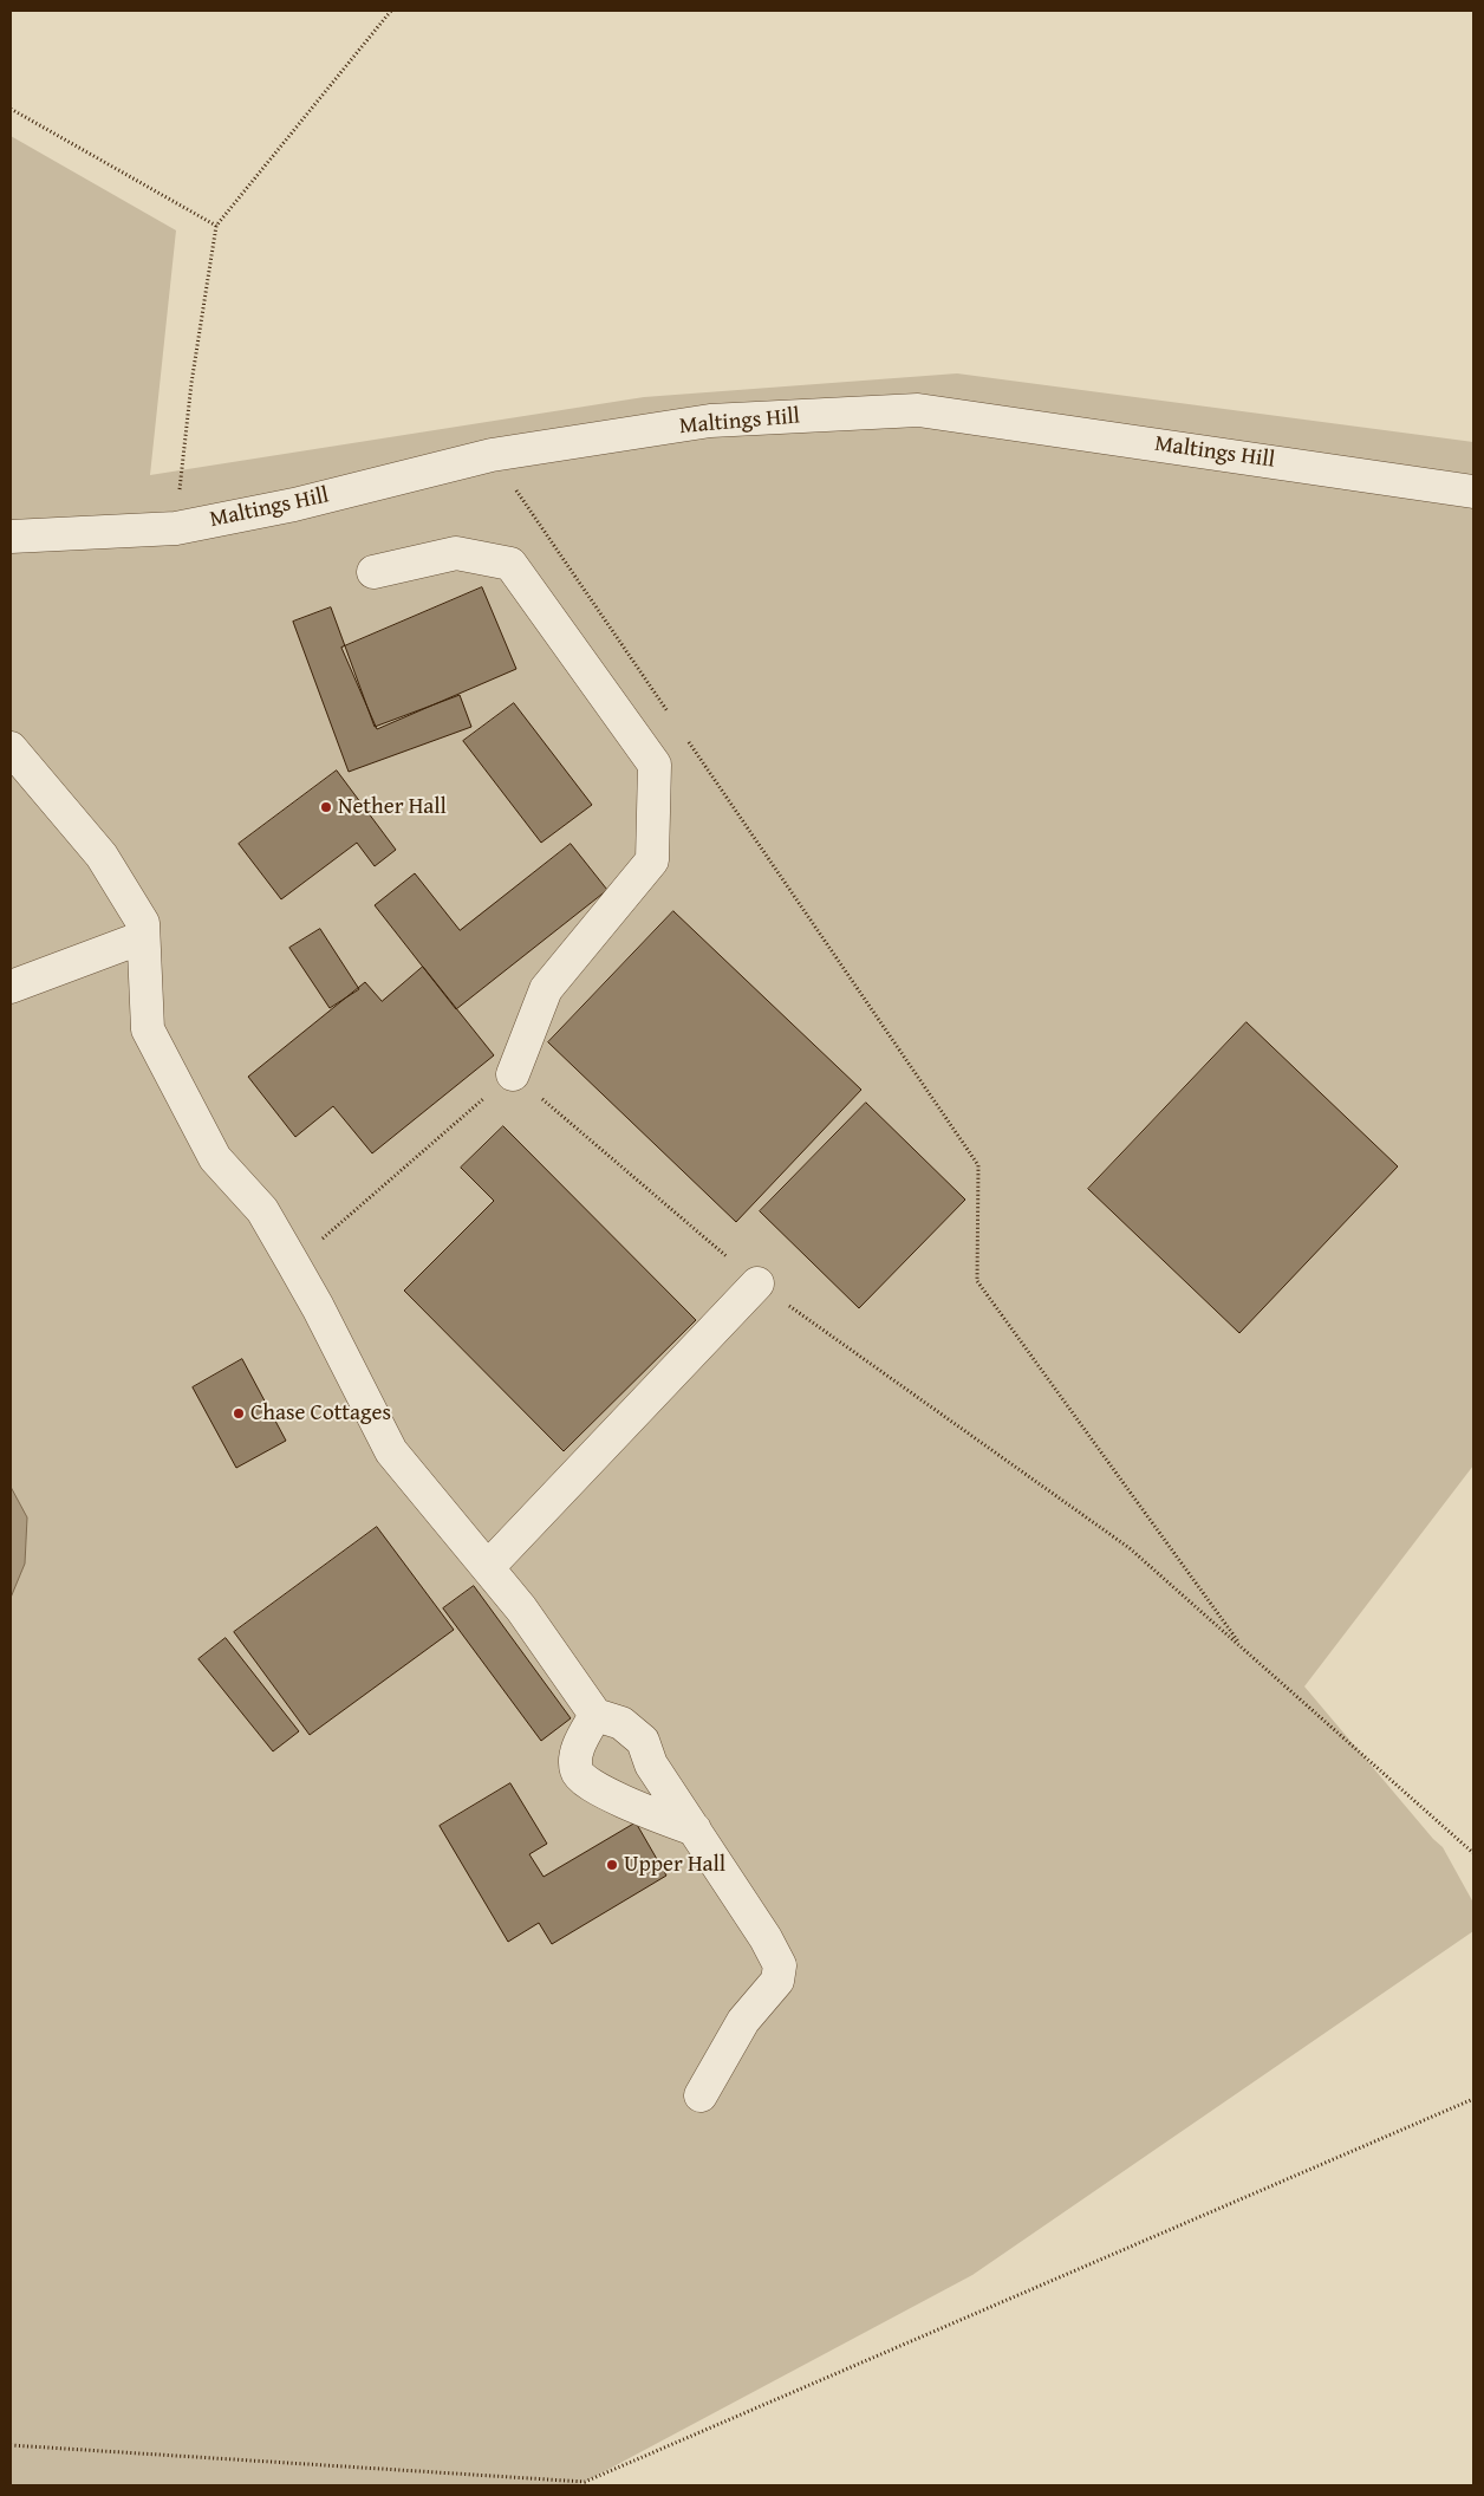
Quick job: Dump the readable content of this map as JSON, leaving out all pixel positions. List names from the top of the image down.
{
  "streets": {
    "street": ["Maltings Hill"]
  },
  "places": ["Nether Hall", "Chase Cottages", "Upper Hall"]
}
